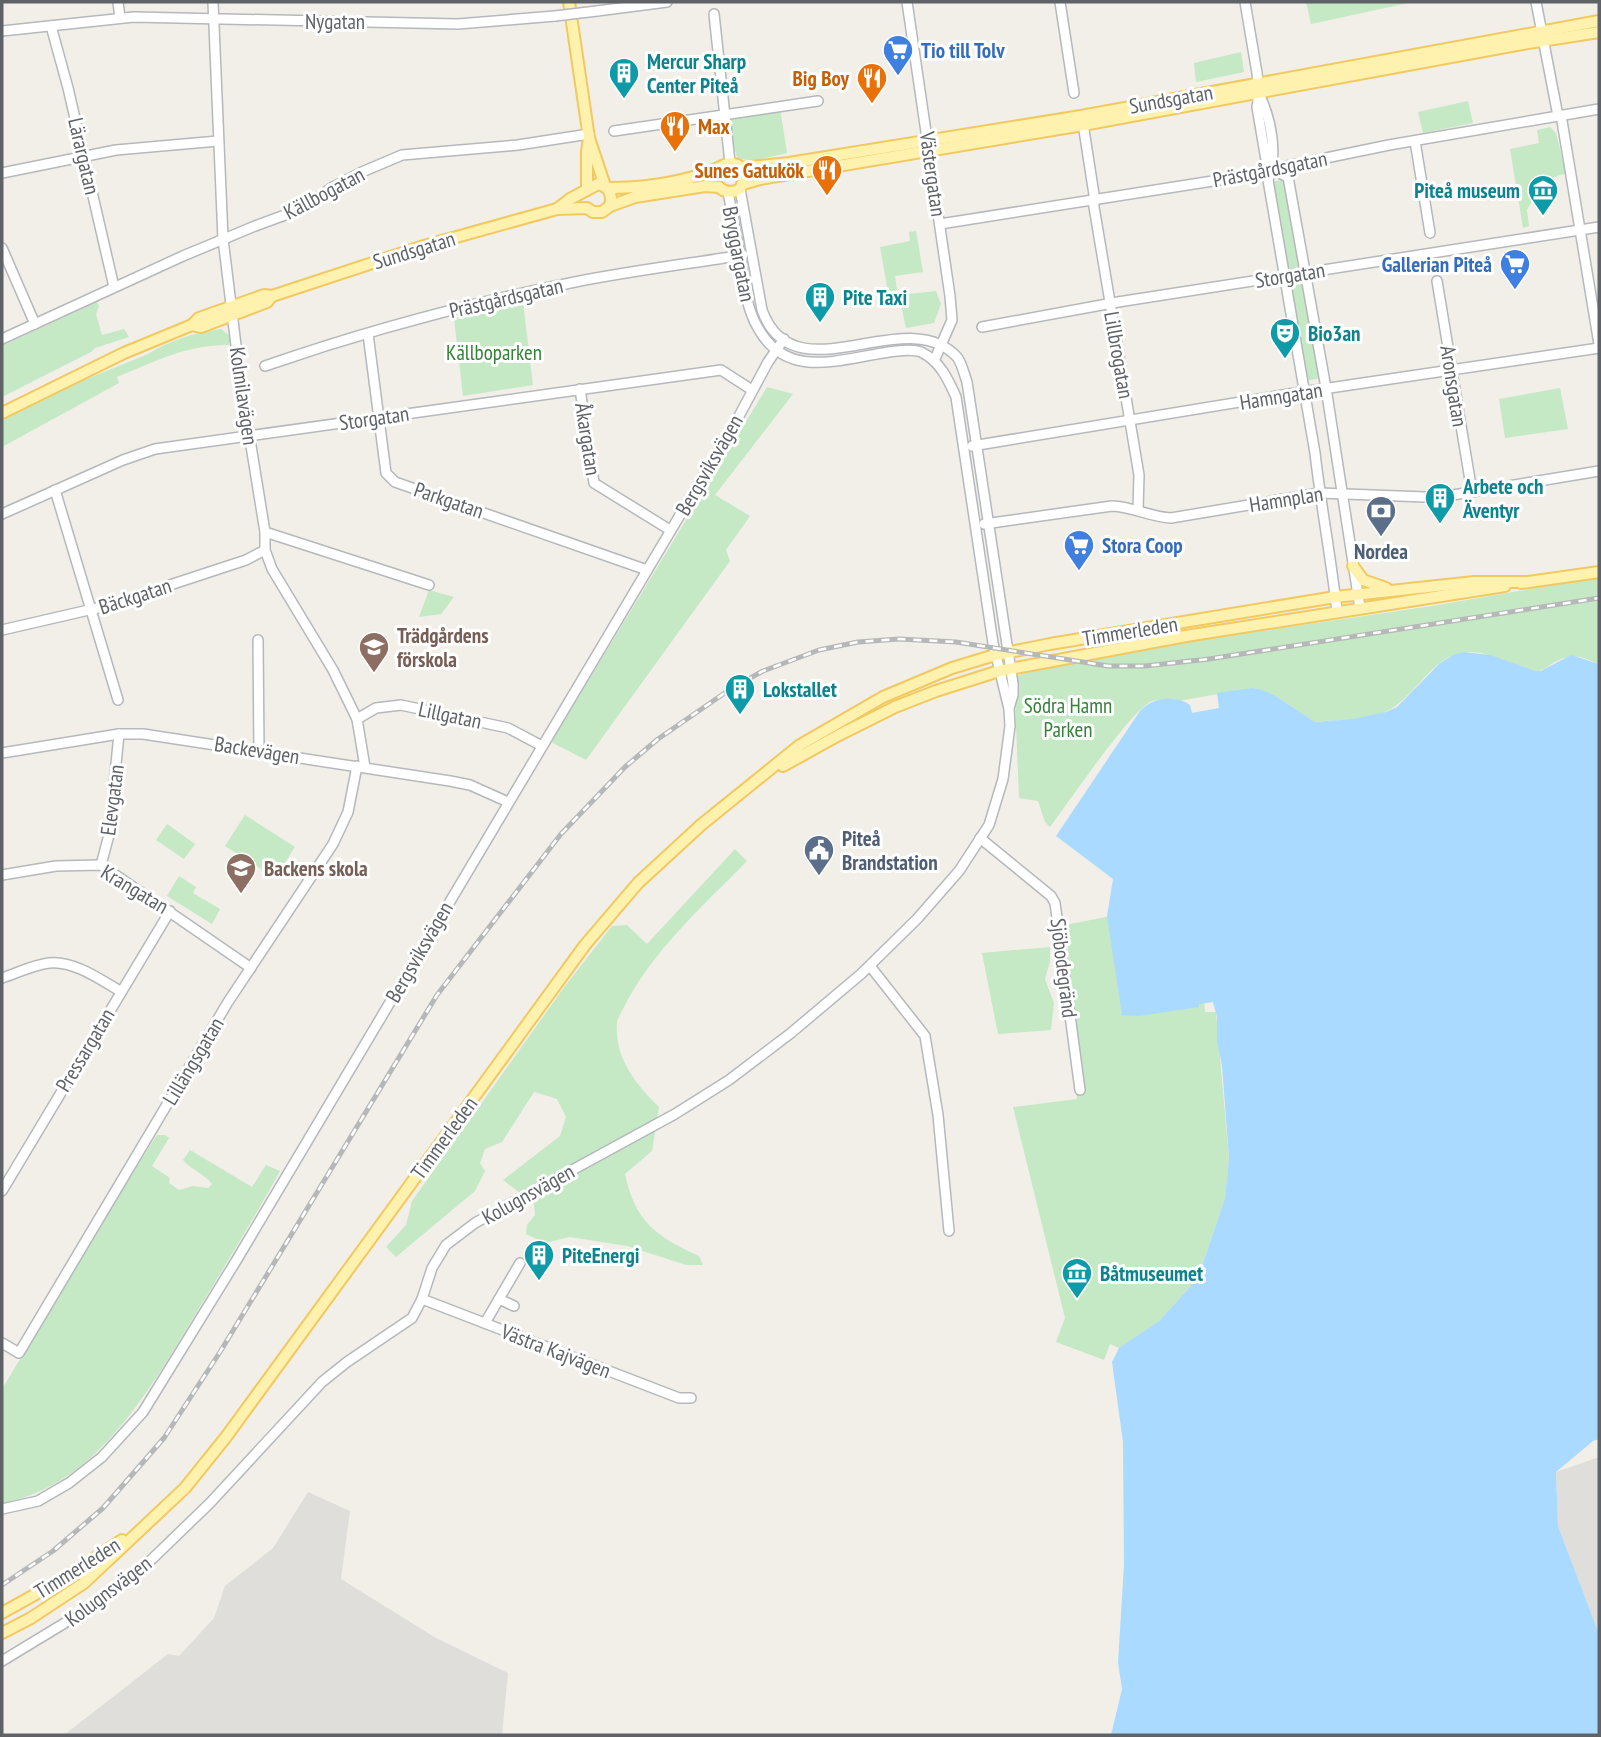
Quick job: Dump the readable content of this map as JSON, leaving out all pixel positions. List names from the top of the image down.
{
  "streets": {
    "main road": ["Sundsgatan", "Timmerleden"],
    "street": [
      "Nygatan",
      "Lärargatan",
      "Prästgårdsgatan",
      "Västergatan",
      "Källbogatan",
      "Bryggargatan",
      "Storgatan",
      "Lillbrogatan",
      "Aronsgatan",
      "Kolmilavägen",
      "Hamngatan",
      "Åkargatan",
      "Bergsviksvägen",
      "Hamnplan",
      "Parkgatan",
      "Bäckgatan",
      "Lillgatan",
      "Backevägen",
      "Elevgatan",
      "Krangatan",
      "Sjöbodegränd",
      "Pressargatan",
      "Lillängsgatan",
      "Kolugnsvägen",
      "Västra Kajvägen"
    ]
  },
  "crossings": [
    ["Nygatan", "Lärargatan"],
    ["Nygatan", "Kolmilavägen"],
    ["Sundsgatan", "Västergatan"],
    ["Sundsgatan", "Bryggargatan"],
    ["Sundsgatan", "Kolmilavägen"],
    ["Lärargatan", "Källbogatan"],
    ["Prästgårdsgatan", "Västergatan"],
    ["Prästgårdsgatan", "Bryggargatan"],
    ["Prästgårdsgatan", "Lillbrogatan"],
    ["Prästgårdsgatan", "Parkgatan"],
    ["Källbogatan", "Kolmilavägen"],
    ["Bryggargatan", "Bergsviksvägen"],
    ["Storgatan", "Lillbrogatan"],
    ["Storgatan", "Kolmilavägen"],
    ["Storgatan", "Åkargatan"],
    ["Storgatan", "Bergsviksvägen"],
    ["Storgatan", "Parkgatan"],
    ["Lillbrogatan", "Hamngatan"],
    ["Lillbrogatan", "Hamnplan"],
    ["Aronsgatan", "Hamngatan"],
    ["Aronsgatan", "Hamnplan"],
    ["Kolmilavägen", "Bäckgatan"],
    ["Kolmilavägen", "Lillgatan"],
    ["Kolmilavägen", "Backevägen"],
    ["Kolmilavägen", "Lillängsgatan"],
    ["Åkargatan", "Bergsviksvägen"],
    ["Bergsviksvägen", "Parkgatan"],
    ["Bergsviksvägen", "Lillgatan"],
    ["Bergsviksvägen", "Backevägen"],
    ["Timmerleden", "Kolugnsvägen"],
    ["Backevägen", "Elevgatan"],
    ["Backevägen", "Lillängsgatan"],
    ["Elevgatan", "Krangatan"],
    ["Krangatan", "Pressargatan"],
    ["Krangatan", "Lillängsgatan"],
    ["Sjöbodegränd", "Kolugnsvägen"],
    ["Kolugnsvägen", "Västra Kajvägen"]
  ],
  "parks": ["Källboparken", "Södra Hamn Parken"],
  "places": {
    "supermarket": ["Tio till Tolv", "Gallerian Piteå", "Stora Coop"],
    "building": [
      "Mercur Sharp Center Piteå",
      "Pite Taxi",
      "Arbete och Äventyr",
      "Lokstallet",
      "PiteEnergi"
    ],
    "restaurant": ["Big Boy", "Max", "Sunes Gatukök"],
    "museum": ["Piteå museum", "Båtmuseumet"],
    "theatre": ["Bio3an"],
    "bank": ["Nordea"],
    "school or university": ["Trädgårdens förskola", "Backens skola"],
    "public building": ["Piteå Brandstation"]
  }
}
